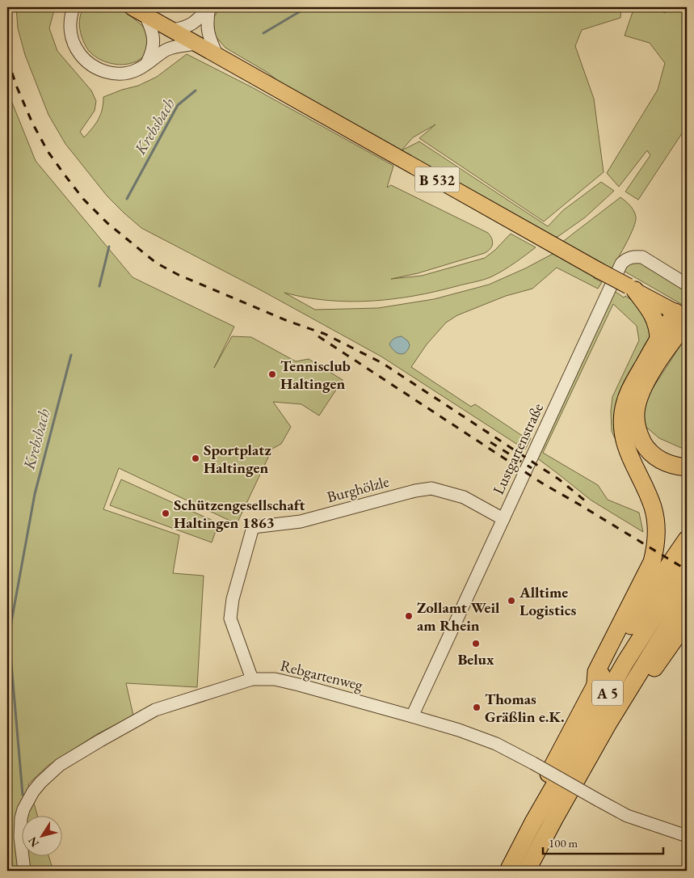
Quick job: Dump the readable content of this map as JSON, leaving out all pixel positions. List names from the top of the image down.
{
  "streets": {
    "highway": ["A 5"],
    "main road": ["B 532"],
    "street": ["Lustgartenstraße", "Burghölzle", "Rebgartenweg"]
  },
  "crossings": [
    ["Lustgartenstraße", "Burghölzle"],
    ["Lustgartenstraße", "Rebgartenweg"],
    ["Burghölzle", "Rebgartenweg"]
  ],
  "water": ["Krebsbach"],
  "places": [
    "Tennisclub Haltingen",
    "Sportplatz Haltingen",
    "Schützengesellschaft Haltingen 1863",
    "Alltime Logistics",
    "Zollamt Weil am Rhein",
    "Belux",
    "Thomas Gräßlin e.K."
  ],
  "scale_bar": "100 m",
  "north": "bottom left"
}
